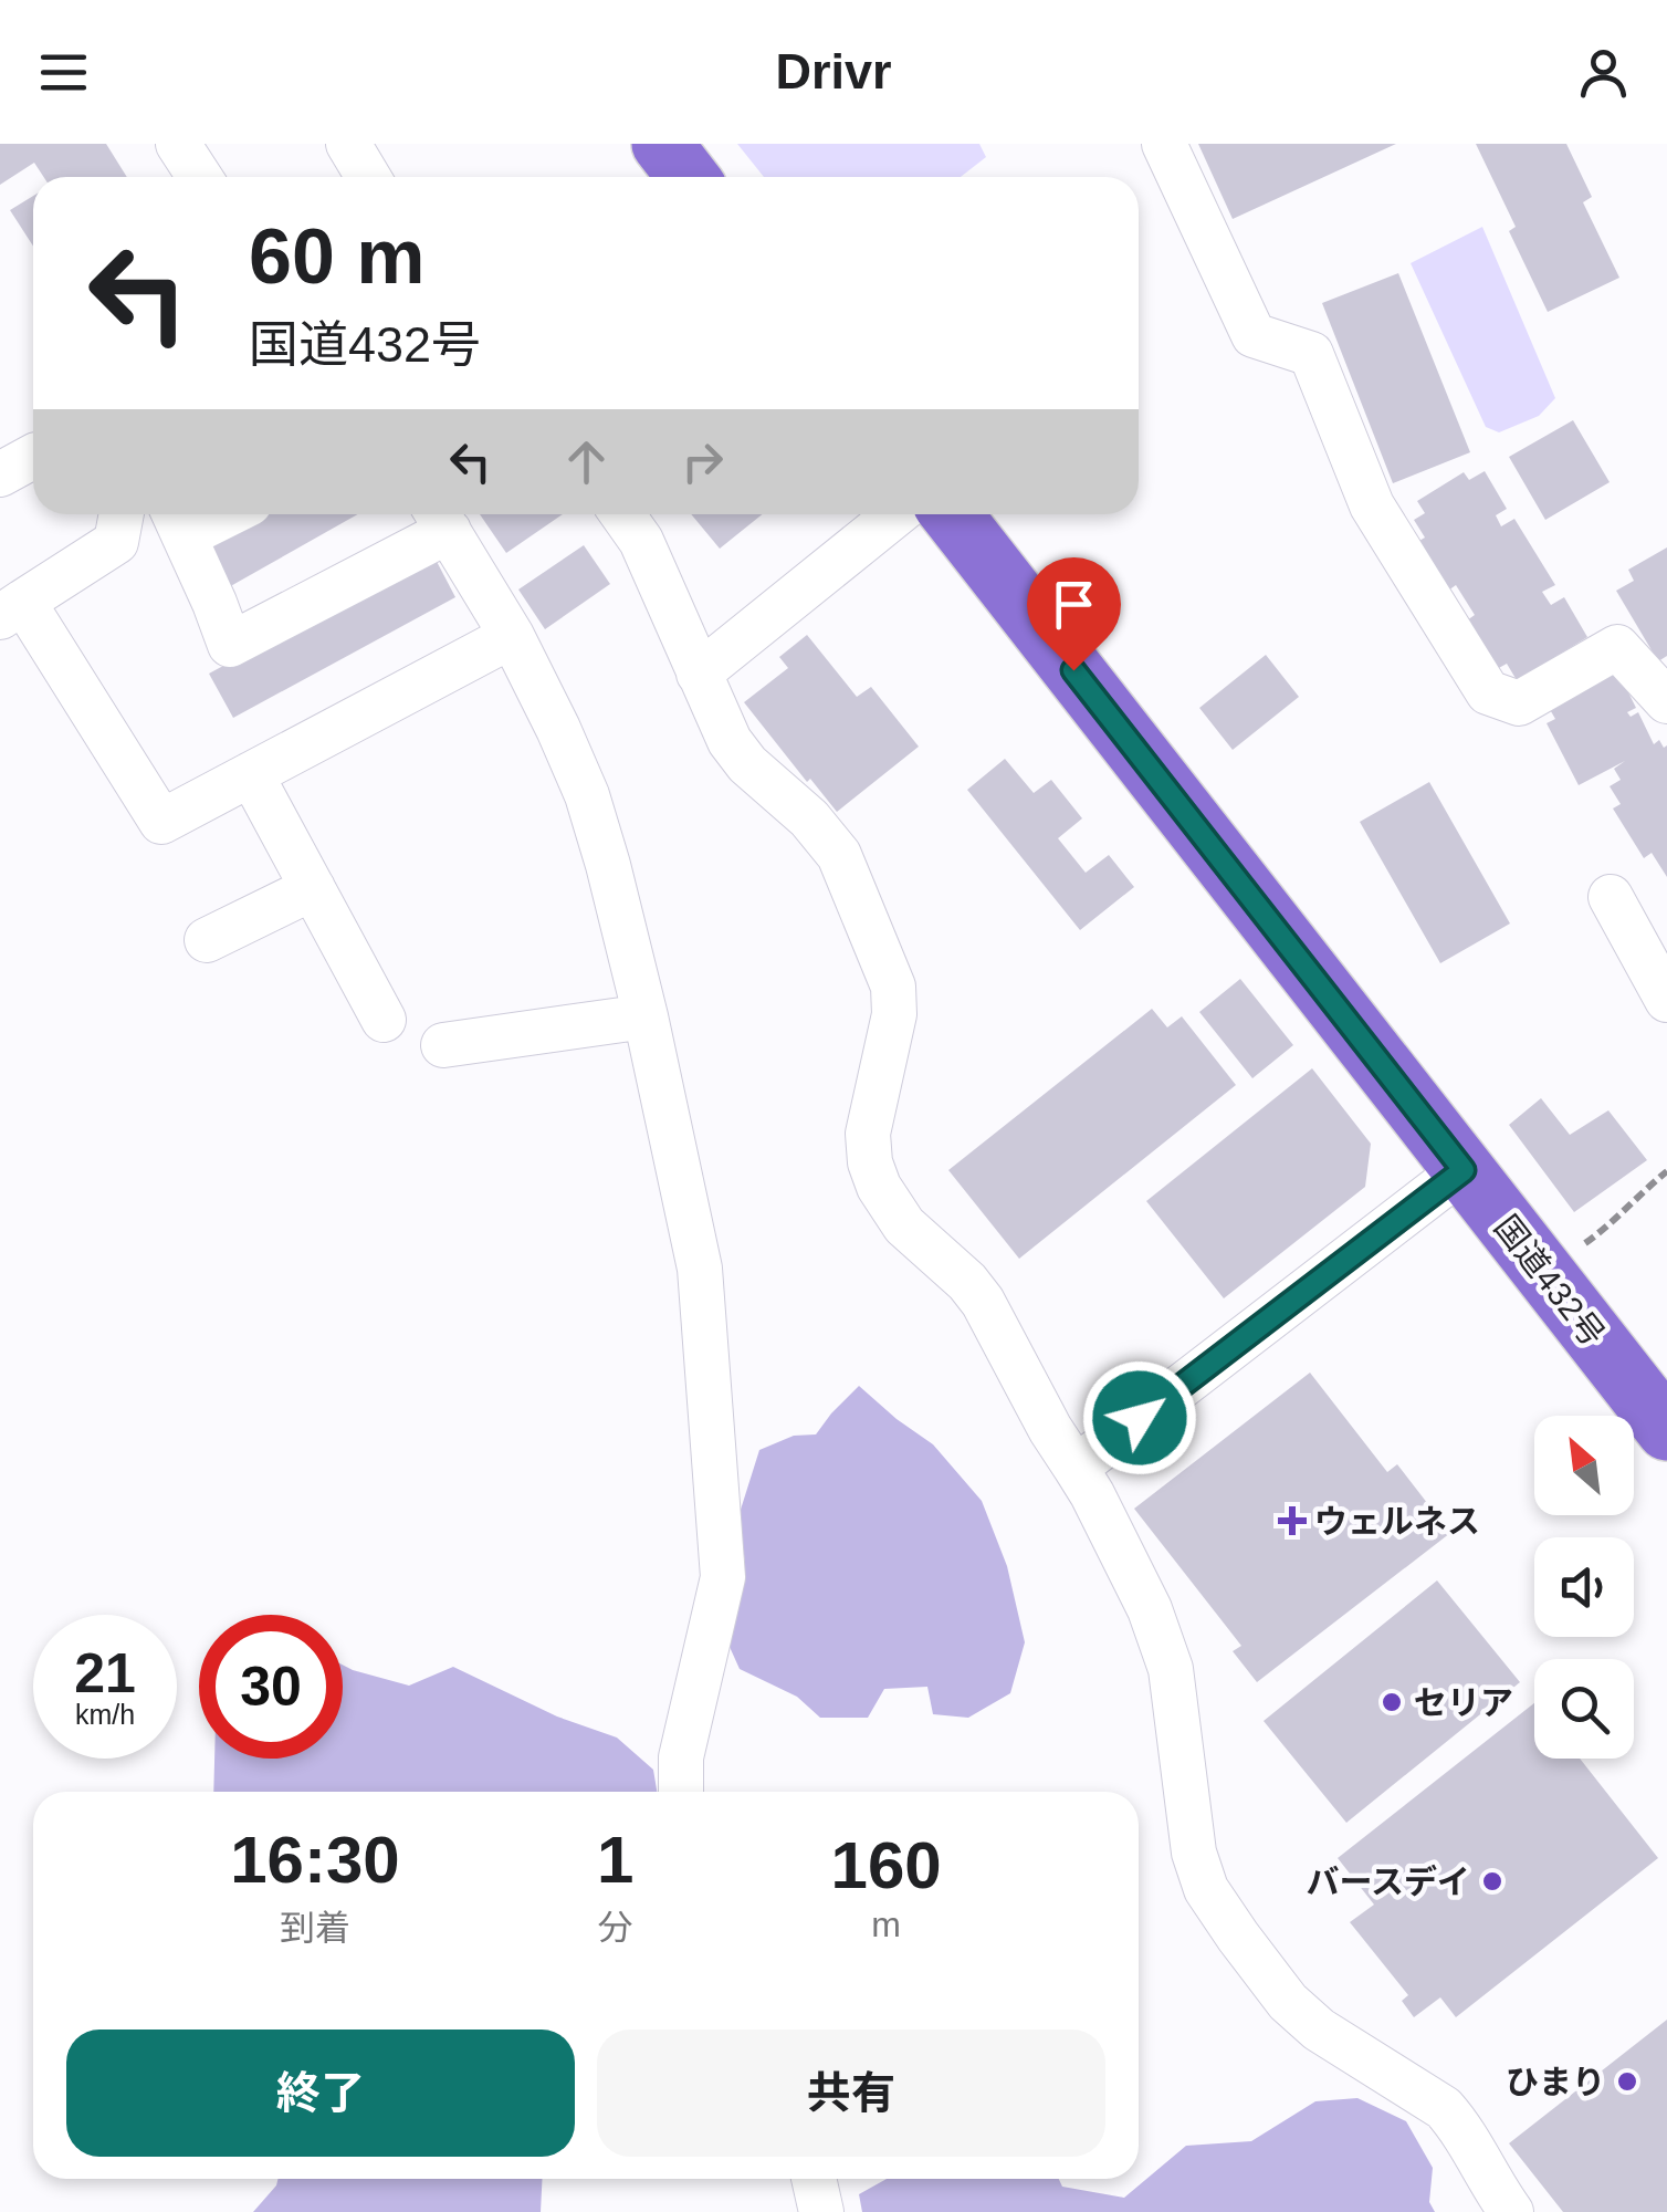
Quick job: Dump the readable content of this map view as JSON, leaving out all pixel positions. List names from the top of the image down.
{
  "streets": {
    "highway": ["国道432号"]
  },
  "places": {
    "health": ["ウェルネス"],
    "other": ["セリア", "バースデイ", "ひまり"]
  },
  "north": "top left",
  "page": {
    "header": "Drivr",
    "turn": ["60 m", "国道432号"],
    "speed": "21 km/h",
    "limit": "30",
    "eta": [
      "16:30",
      "到着",
      "1",
      "分",
      "160",
      "m"
    ],
    "buttons": ["終了", "共有"]
  }
}
